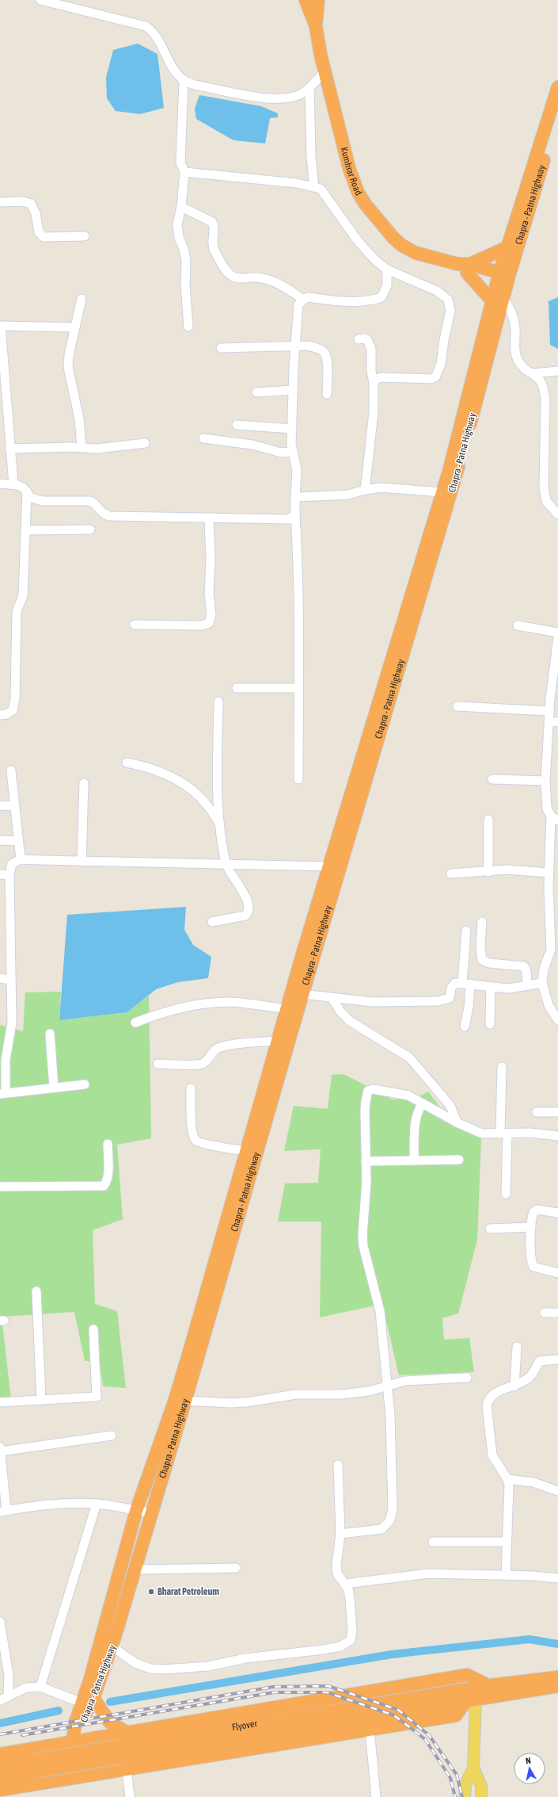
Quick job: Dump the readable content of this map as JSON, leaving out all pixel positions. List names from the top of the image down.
{
  "streets": {
    "highway": ["Kumhrar Road", "Chapra - Patna Highway", "Flyover"]
  },
  "crossings": [
    ["Kumhrar Road", "Chapra - Patna Highway"]
  ],
  "places": ["Bharat Petroleum"],
  "north": "top"
}
